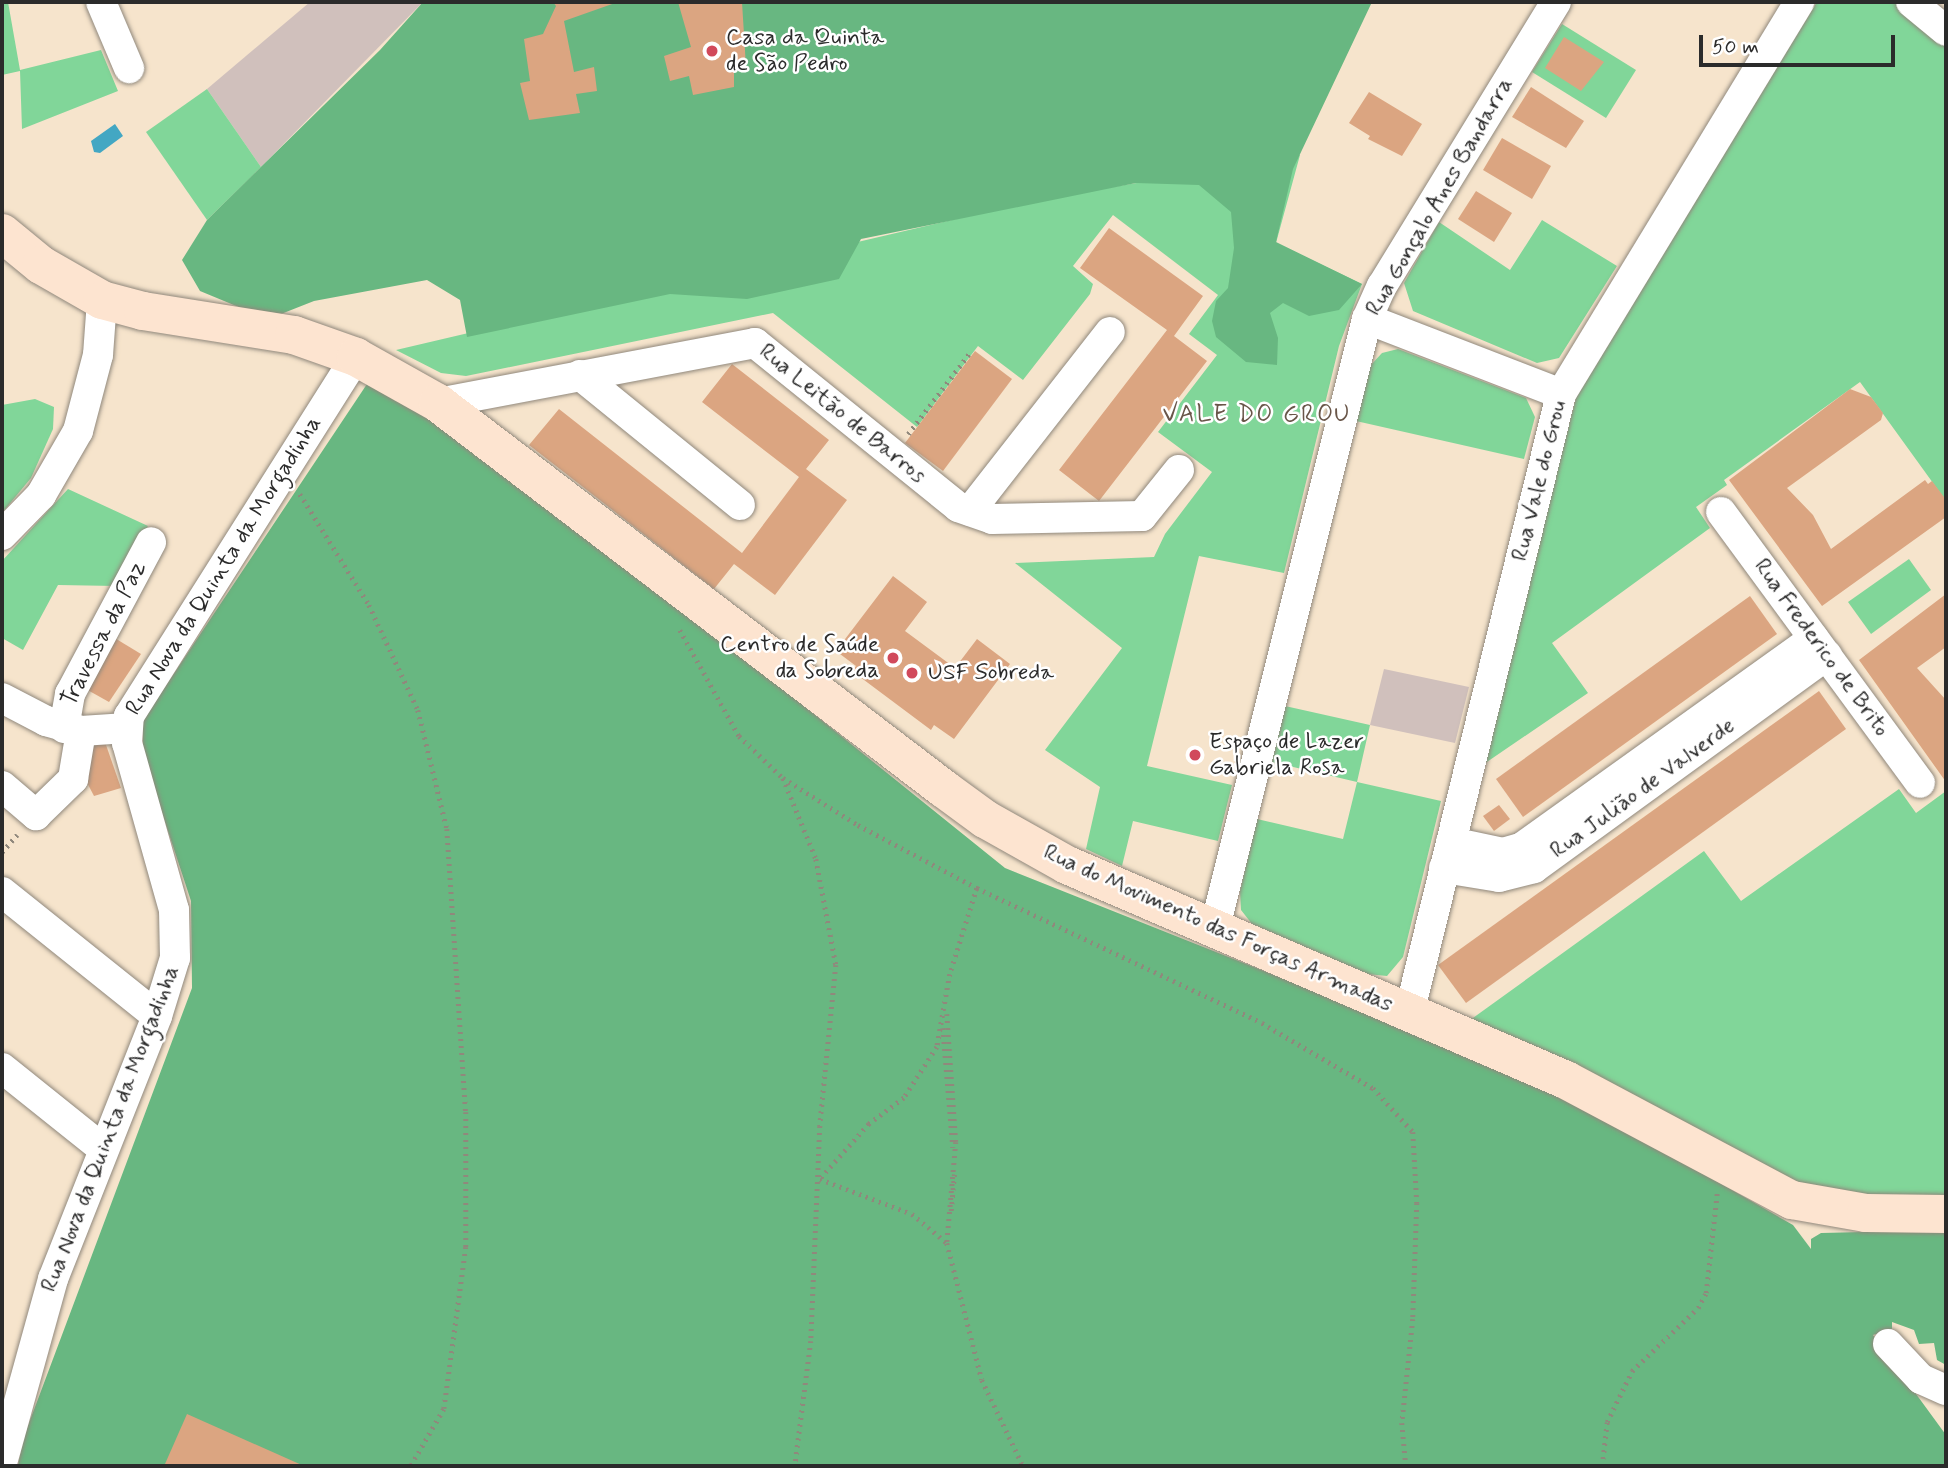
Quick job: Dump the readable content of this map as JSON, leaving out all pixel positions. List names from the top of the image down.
{
  "streets": {
    "main road": ["Rua do Movimento das Forças Armadas"],
    "street": [
      "Rua Gonçalo Anes Bandarra",
      "Rua Leitão de Barros",
      "Rua Vale do Grou",
      "Rua Nova da Quinta da Morgadinha",
      "Travessa da Paz",
      "Rua Frederico de Brito",
      "Rua Julião de Valverde"
    ]
  },
  "crossings": [
    ["Rua Gonçalo Anes Bandarra", "Rua do Movimento das Forças Armadas"],
    ["Rua Leitão de Barros", "Rua do Movimento das Forças Armadas"],
    ["Rua Vale do Grou", "Rua Julião de Valverde"],
    ["Rua Vale do Grou", "Rua do Movimento das Forças Armadas"],
    ["Rua Nova da Quinta da Morgadinha", "Rua do Movimento das Forças Armadas"],
    ["Rua Frederico de Brito", "Rua Julião de Valverde"]
  ],
  "districts": ["VALE DO GROU"],
  "places": [
    "Casa da Quinta de São Pedro",
    "Centro de Saúde da Sobreda",
    "USF Sobreda",
    "Espaço de Lazer Gabriela Rosa"
  ],
  "scale_bar": "50 m"
}
